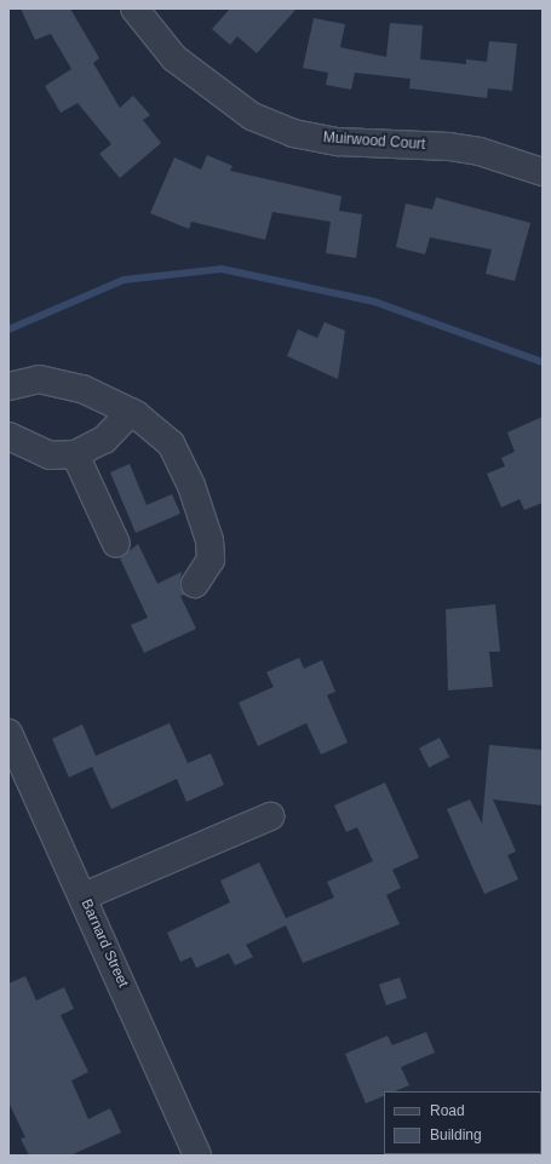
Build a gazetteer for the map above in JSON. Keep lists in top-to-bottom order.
{
  "streets": {
    "street": ["Muirwood Court", "Barnard Street"]
  },
  "legend": ["Road", "Building"]
}
